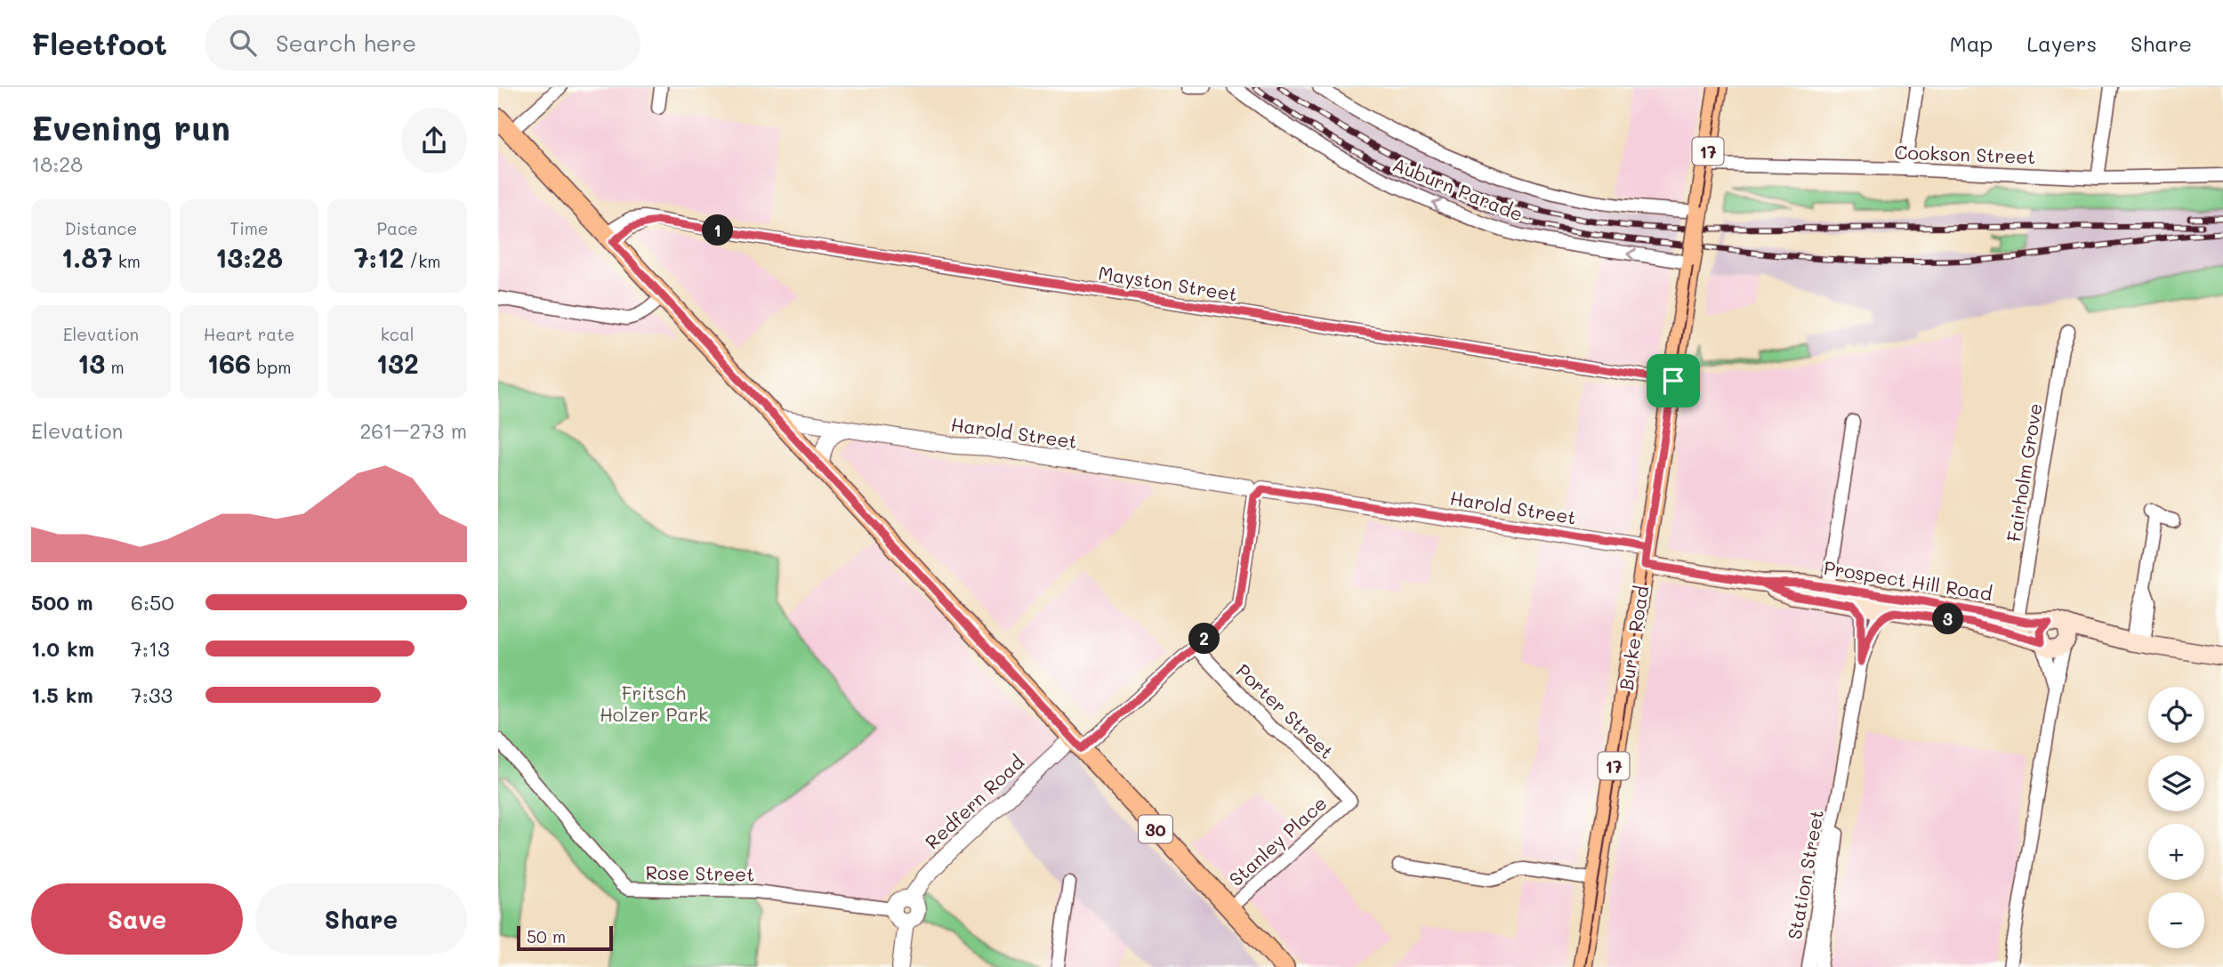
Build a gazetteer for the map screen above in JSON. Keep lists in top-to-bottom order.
{
  "streets": {
    "main road": [
      "17",
      "Prospect Hill Road",
      "Burke Road",
      "30"
    ],
    "street": [
      "Cookson Street",
      "Auburn Parade",
      "Mayston Street",
      "Harold Street",
      "Fairholm Grove",
      "Porter Street",
      "Redfern Road",
      "Stanley Place",
      "Rose Street",
      "Station Street"
    ]
  },
  "crossings": [
    ["Cookson Street", "Burke Road"],
    ["Auburn Parade", "Burke Road"],
    ["Mayston Street", "Burke Road"],
    ["Mayston Street", "30"],
    ["Harold Street", "Prospect Hill Road"],
    ["Harold Street", "Burke Road"],
    ["Harold Street", "30"],
    ["Fairholm Grove", "Prospect Hill Road"],
    ["Prospect Hill Road", "Burke Road"],
    ["Prospect Hill Road", "Station Street"],
    ["Porter Street", "Stanley Place"],
    ["Redfern Road", "30"],
    ["Redfern Road", "Rose Street"],
    ["30", "Stanley Place"]
  ],
  "parks": ["Fritsch Holzer Park"],
  "scale_bar": "50 m",
  "page": {
    "header": "Fleetfoot",
    "search": "Search here",
    "nav": ["Map", "Layers", "Share"],
    "heading": ["Evening run", "18:28"],
    "stats": [
      ["Distance", "1.87 km"],
      ["Time", "13:28"],
      ["Pace", "7:12 /km"],
      ["Elevation", "13 m"],
      ["Heart rate", "166 bpm"],
      ["kcal", "132"]
    ],
    "pins": ["1", "3", "2"],
    "chart": ["Elevation", "261–273 m"],
    "list": [
      {
        "name": "500 m",
        "note": "6:50"
      },
      {
        "name": "1.0 km",
        "note": "7:13"
      },
      {
        "name": "1.5 km",
        "note": "7:33"
      }
    ],
    "map_buttons": ["+", "−"],
    "buttons": ["Save", "Share"],
    "scale": "50 m"
  }
}
